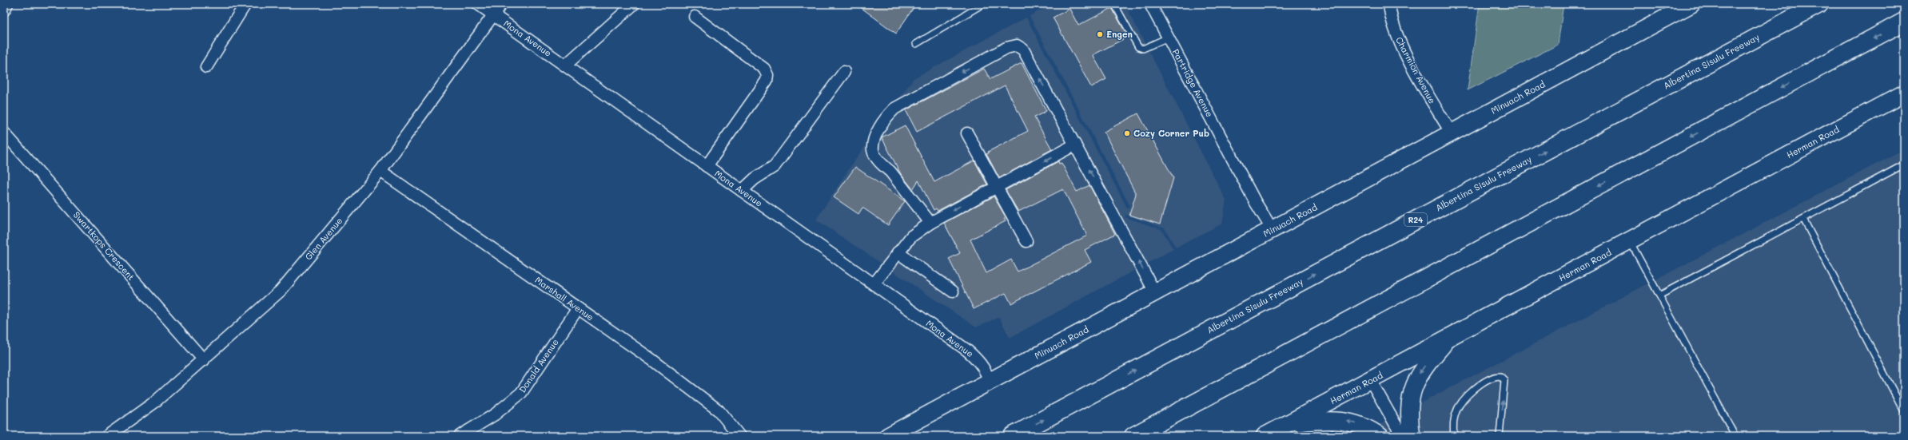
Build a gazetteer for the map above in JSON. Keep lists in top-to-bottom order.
{
  "streets": {
    "highway": ["Albertina Sisulu Freeway", "R24"],
    "main road": ["Minuach Road", "Herman Road"],
    "street": [
      "Mona Avenue",
      "Charmion Avenue",
      "Partridge Avenue",
      "Glen Avenue",
      "Swartkops Crescent",
      "Marshall Avenue",
      "Donald Avenue"
    ]
  },
  "crossings": [
    ["Mona Avenue", "Minuach Road"],
    ["Mona Avenue", "Glen Avenue"],
    ["Charmion Avenue", "Minuach Road"],
    ["Partridge Avenue", "Minuach Road"],
    ["Glen Avenue", "Swartkops Crescent"],
    ["Glen Avenue", "Marshall Avenue"],
    ["Marshall Avenue", "Donald Avenue"]
  ],
  "places": ["Engen", "Cozy Corner Pub"]
}
